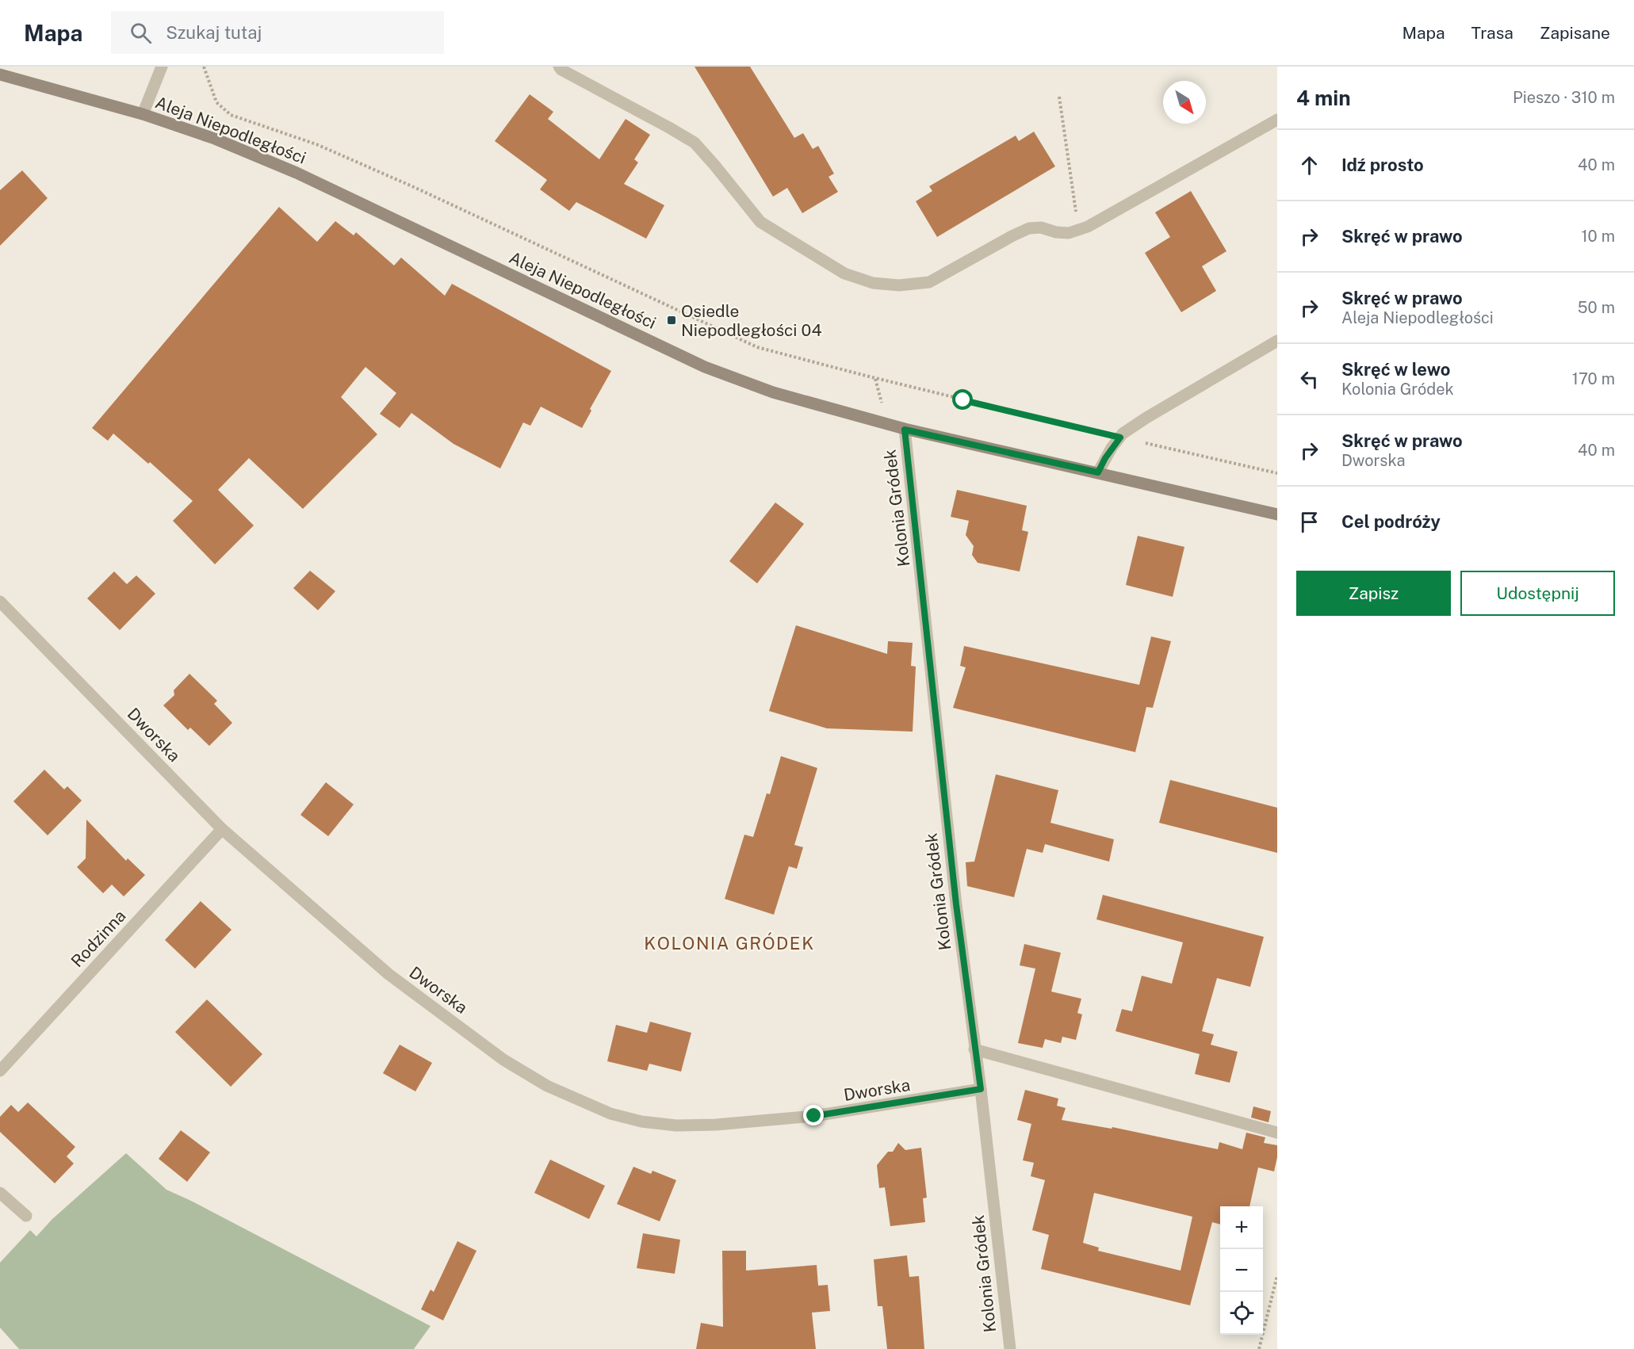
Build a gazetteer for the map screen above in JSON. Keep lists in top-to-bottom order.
{
  "streets": {
    "main road": ["Aleja Niepodległości"],
    "street": ["Kolonia Gródek", "Dworska", "Rodzinna"]
  },
  "crossings": [
    ["Aleja Niepodległości", "Kolonia Gródek"],
    ["Kolonia Gródek", "Dworska"],
    ["Dworska", "Rodzinna"]
  ],
  "districts": ["KOLONIA GRÓDEK"],
  "places": {
    "transit": ["Osiedle Niepodległości 04"]
  },
  "north": "bottom right",
  "page": {
    "header": "Mapa",
    "search": "Szukaj tutaj",
    "nav": ["Mapa", "Trasa", "Zapisane"],
    "heading": ["4 min", "Pieszo · 310 m"],
    "list": [
      ["Idź prosto", "40 m"],
      ["Skręć w prawo", "10 m"],
      ["Skręć w prawo", "Aleja Niepodległości", "50 m"],
      ["Skręć w lewo", "Kolonia Gródek", "170 m"],
      ["Skręć w prawo", "Dworska", "40 m"],
      "Cel podróży"
    ],
    "buttons": ["Zapisz", "Udostępnij"],
    "map_buttons": ["+", "−"]
  }
}
